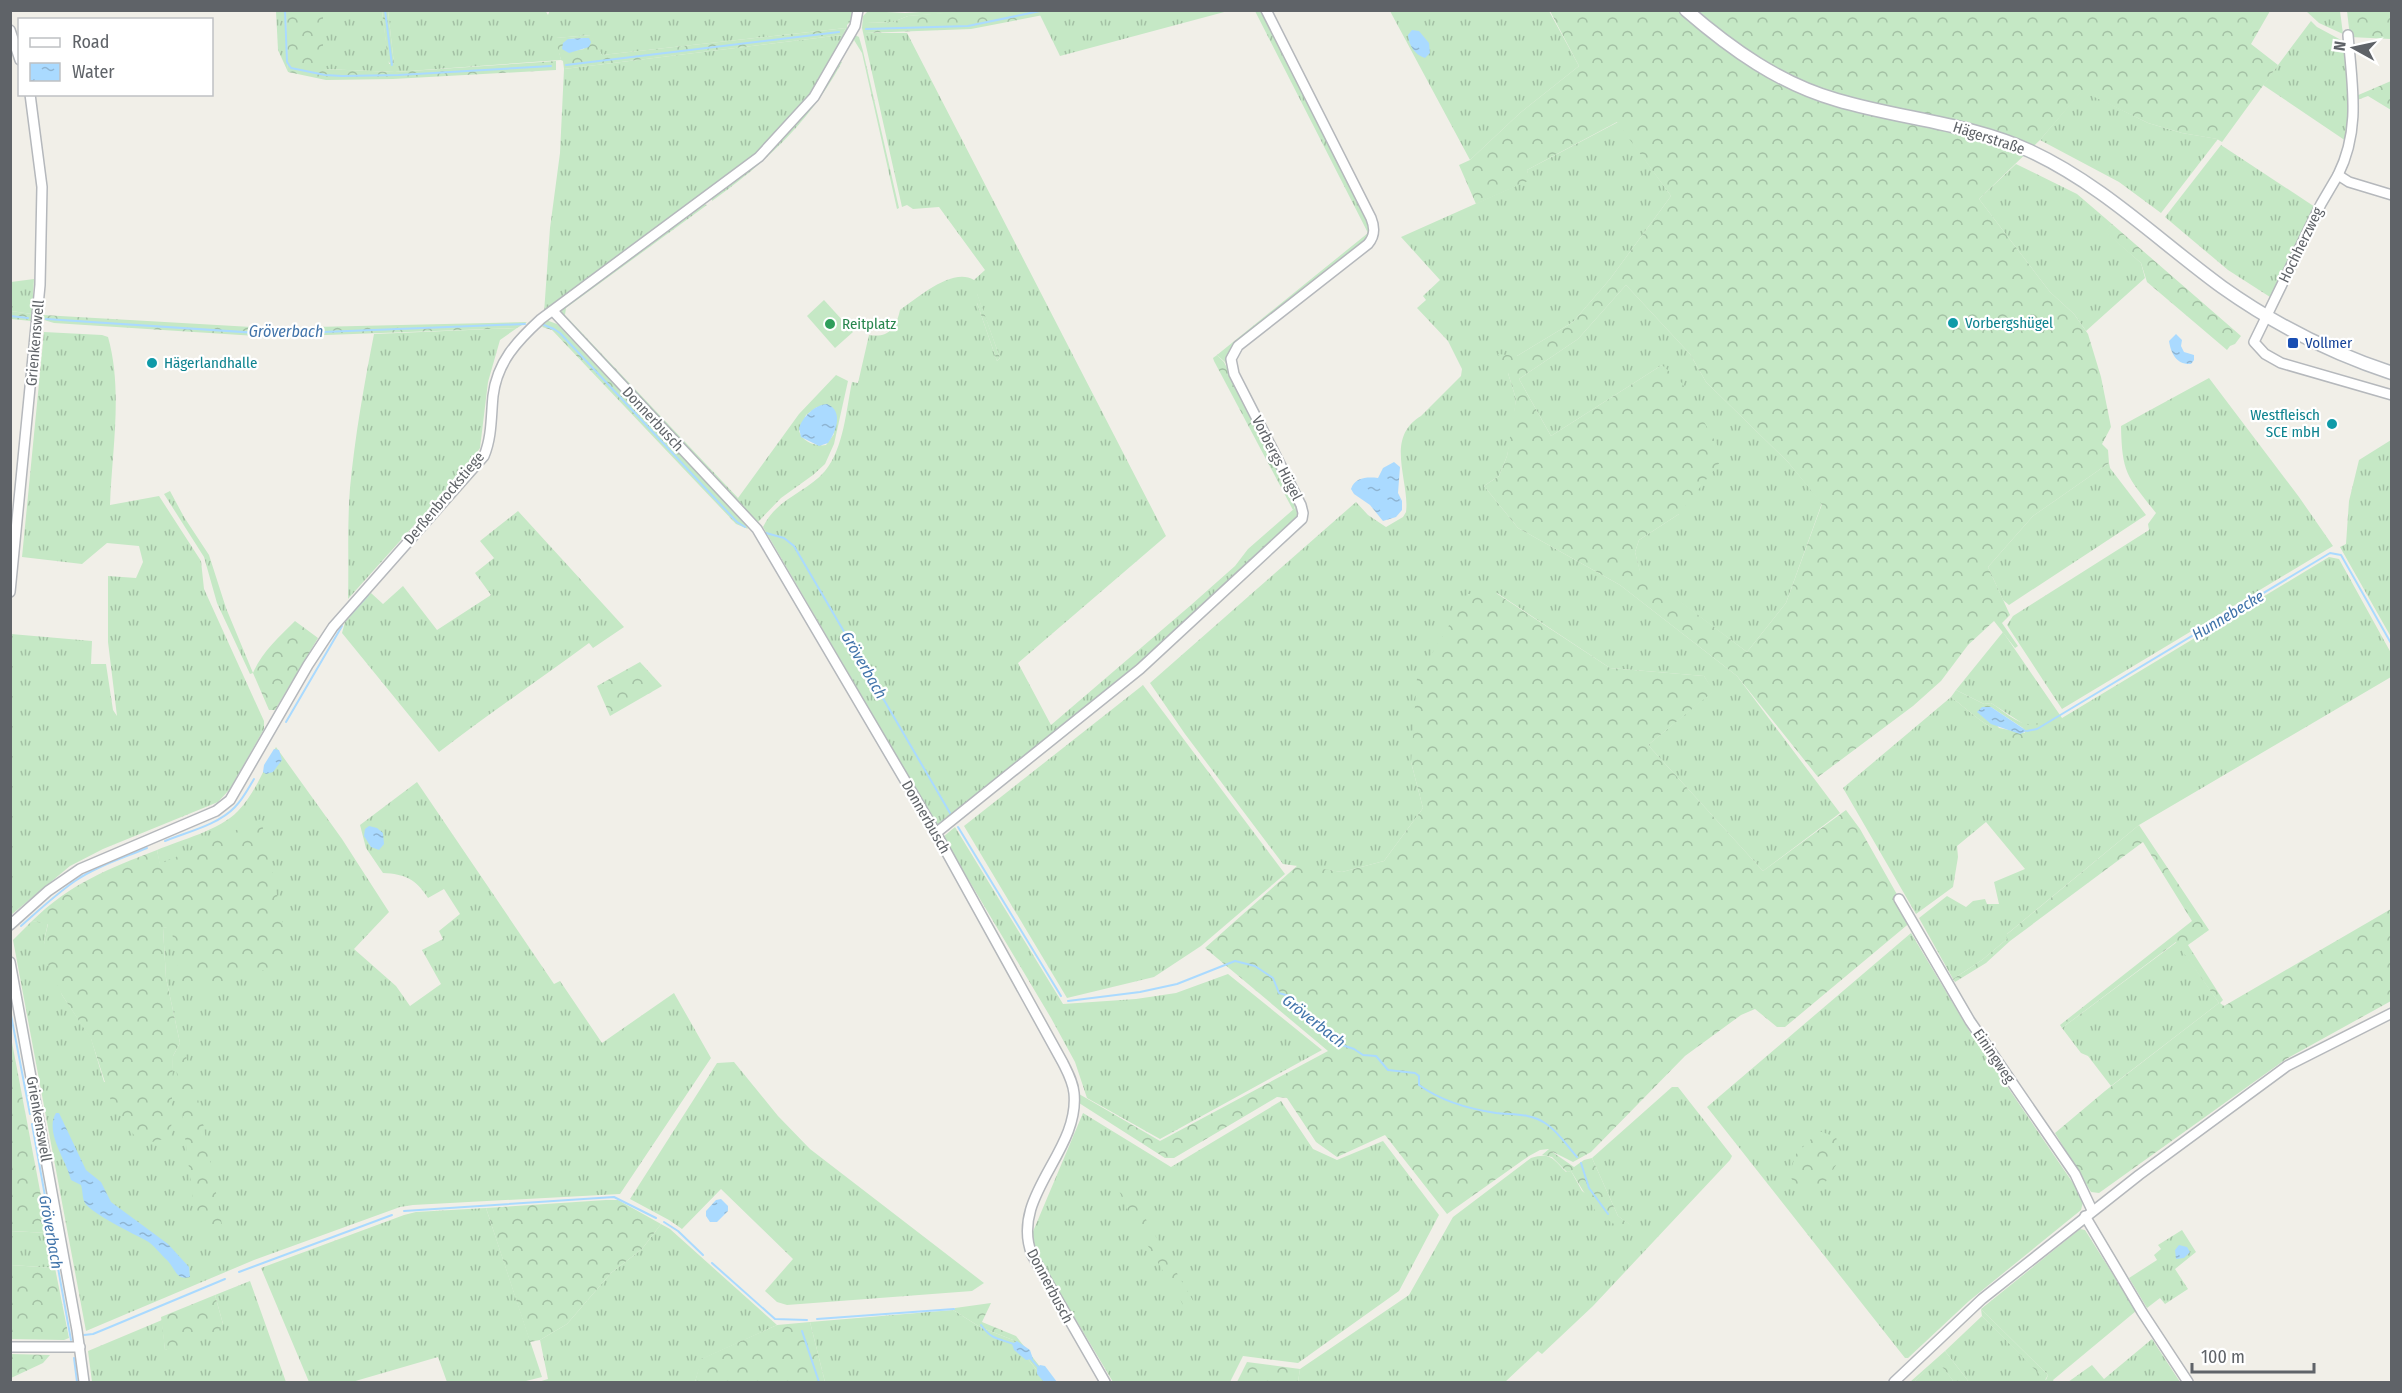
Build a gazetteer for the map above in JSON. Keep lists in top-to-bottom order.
{
  "streets": {
    "main road": ["Hägerstraße"],
    "street": [
      "Hochherzweg",
      "Grienkenswell",
      "Donnerbusch",
      "Vorbergs Hügel",
      "Derßenbrockstiege",
      "Einingweg"
    ]
  },
  "crossings": [
    ["Hägerstraße", "Hochherzweg"],
    ["Donnerbusch", "Vorbergs Hügel"],
    ["Donnerbusch", "Derßenbrockstiege"]
  ],
  "water": ["Gröverbach", "Hunnebecke"],
  "places": {
    "other": [
      "Vorbergshügel",
      "Reitplatz",
      "Hägerlandhalle",
      "Westfleisch SCE mbH"
    ],
    "transit": ["Vollmer"]
  },
  "legend": ["Road", "Water"],
  "scale_bar": "100 m",
  "north": "left"
}
